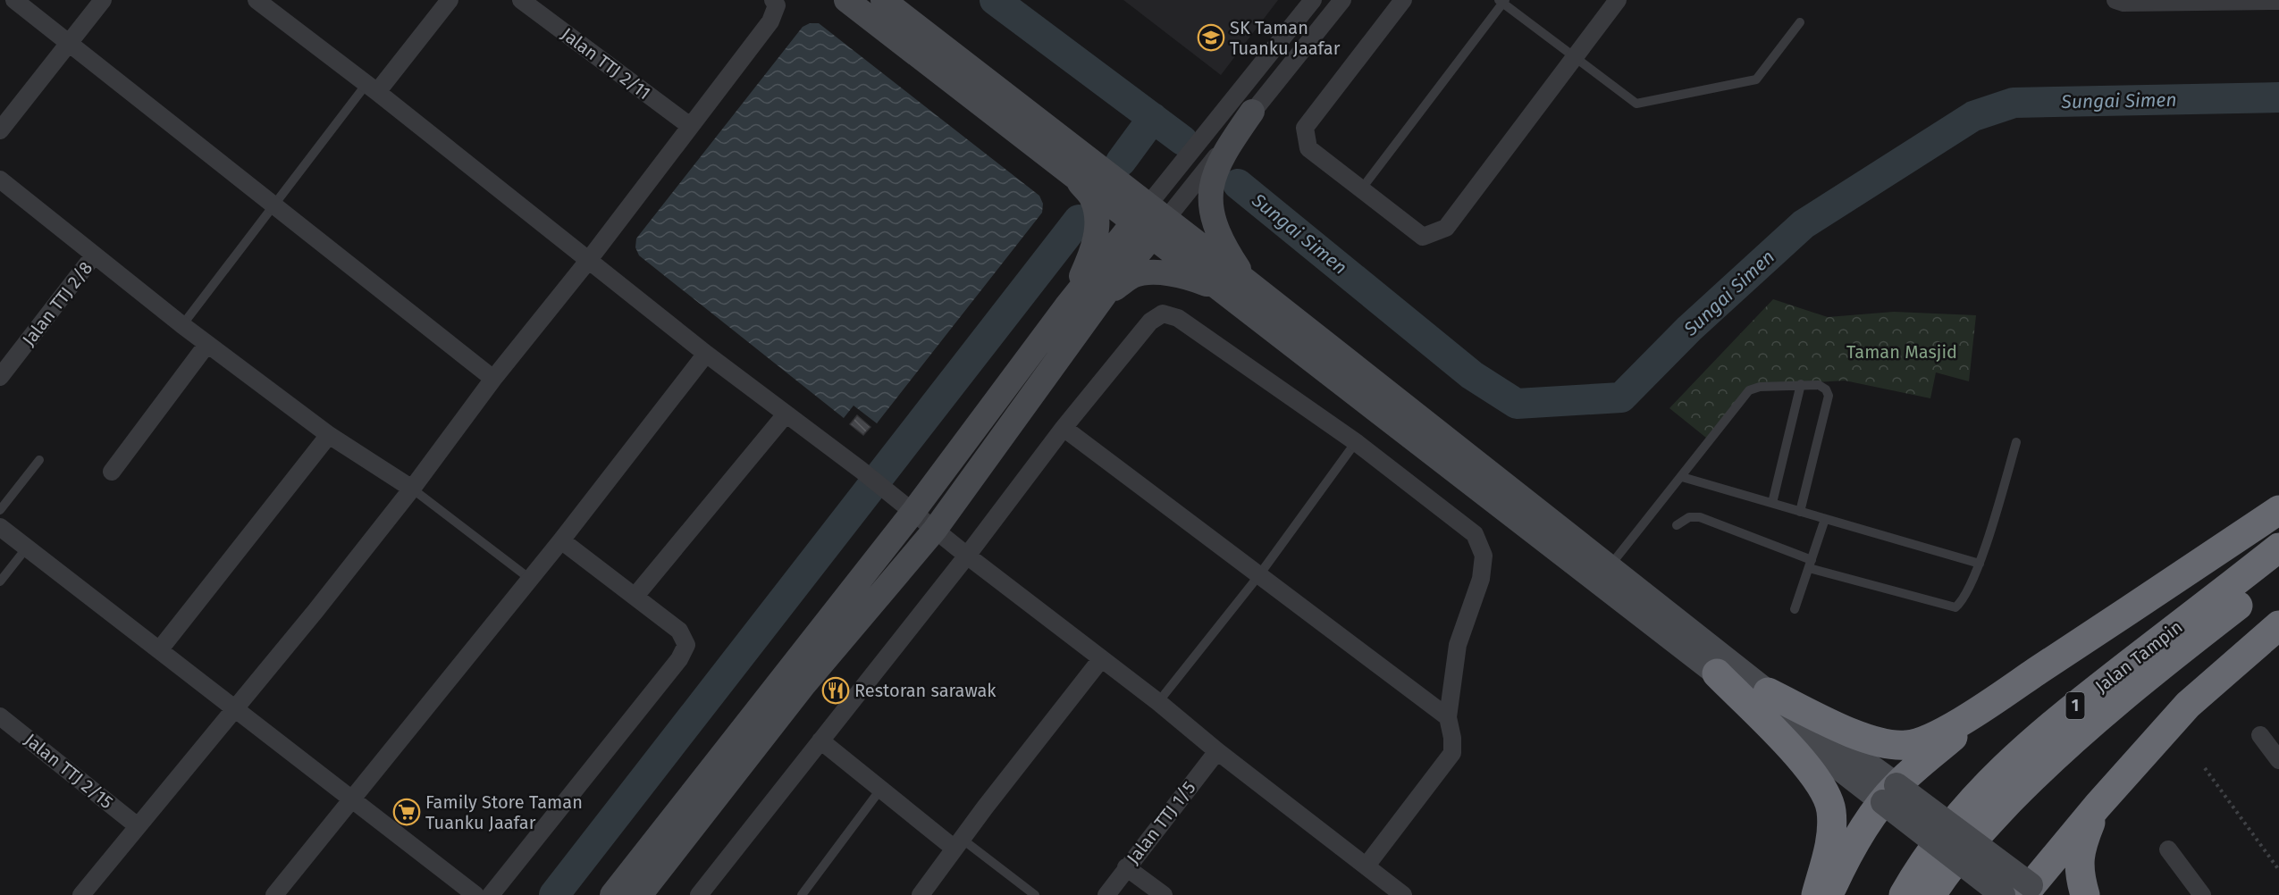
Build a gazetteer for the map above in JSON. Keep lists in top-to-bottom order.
{
  "streets": {
    "highway": ["Jalan Tampin", "1"],
    "street": [
      "Jalan TTJ 2/11",
      "Jalan TTJ 2/8",
      "Jalan TTJ 2/15",
      "Jalan TTJ 1/5"
    ]
  },
  "water": ["Sungai Simen"],
  "parks": ["Taman Masjid"],
  "places": {
    "school or university": ["SK Taman Tuanku Jaafar"],
    "restaurant": ["Restoran sarawak"],
    "supermarket": ["Family Store Taman Tuanku Jaafar"]
  }
}
